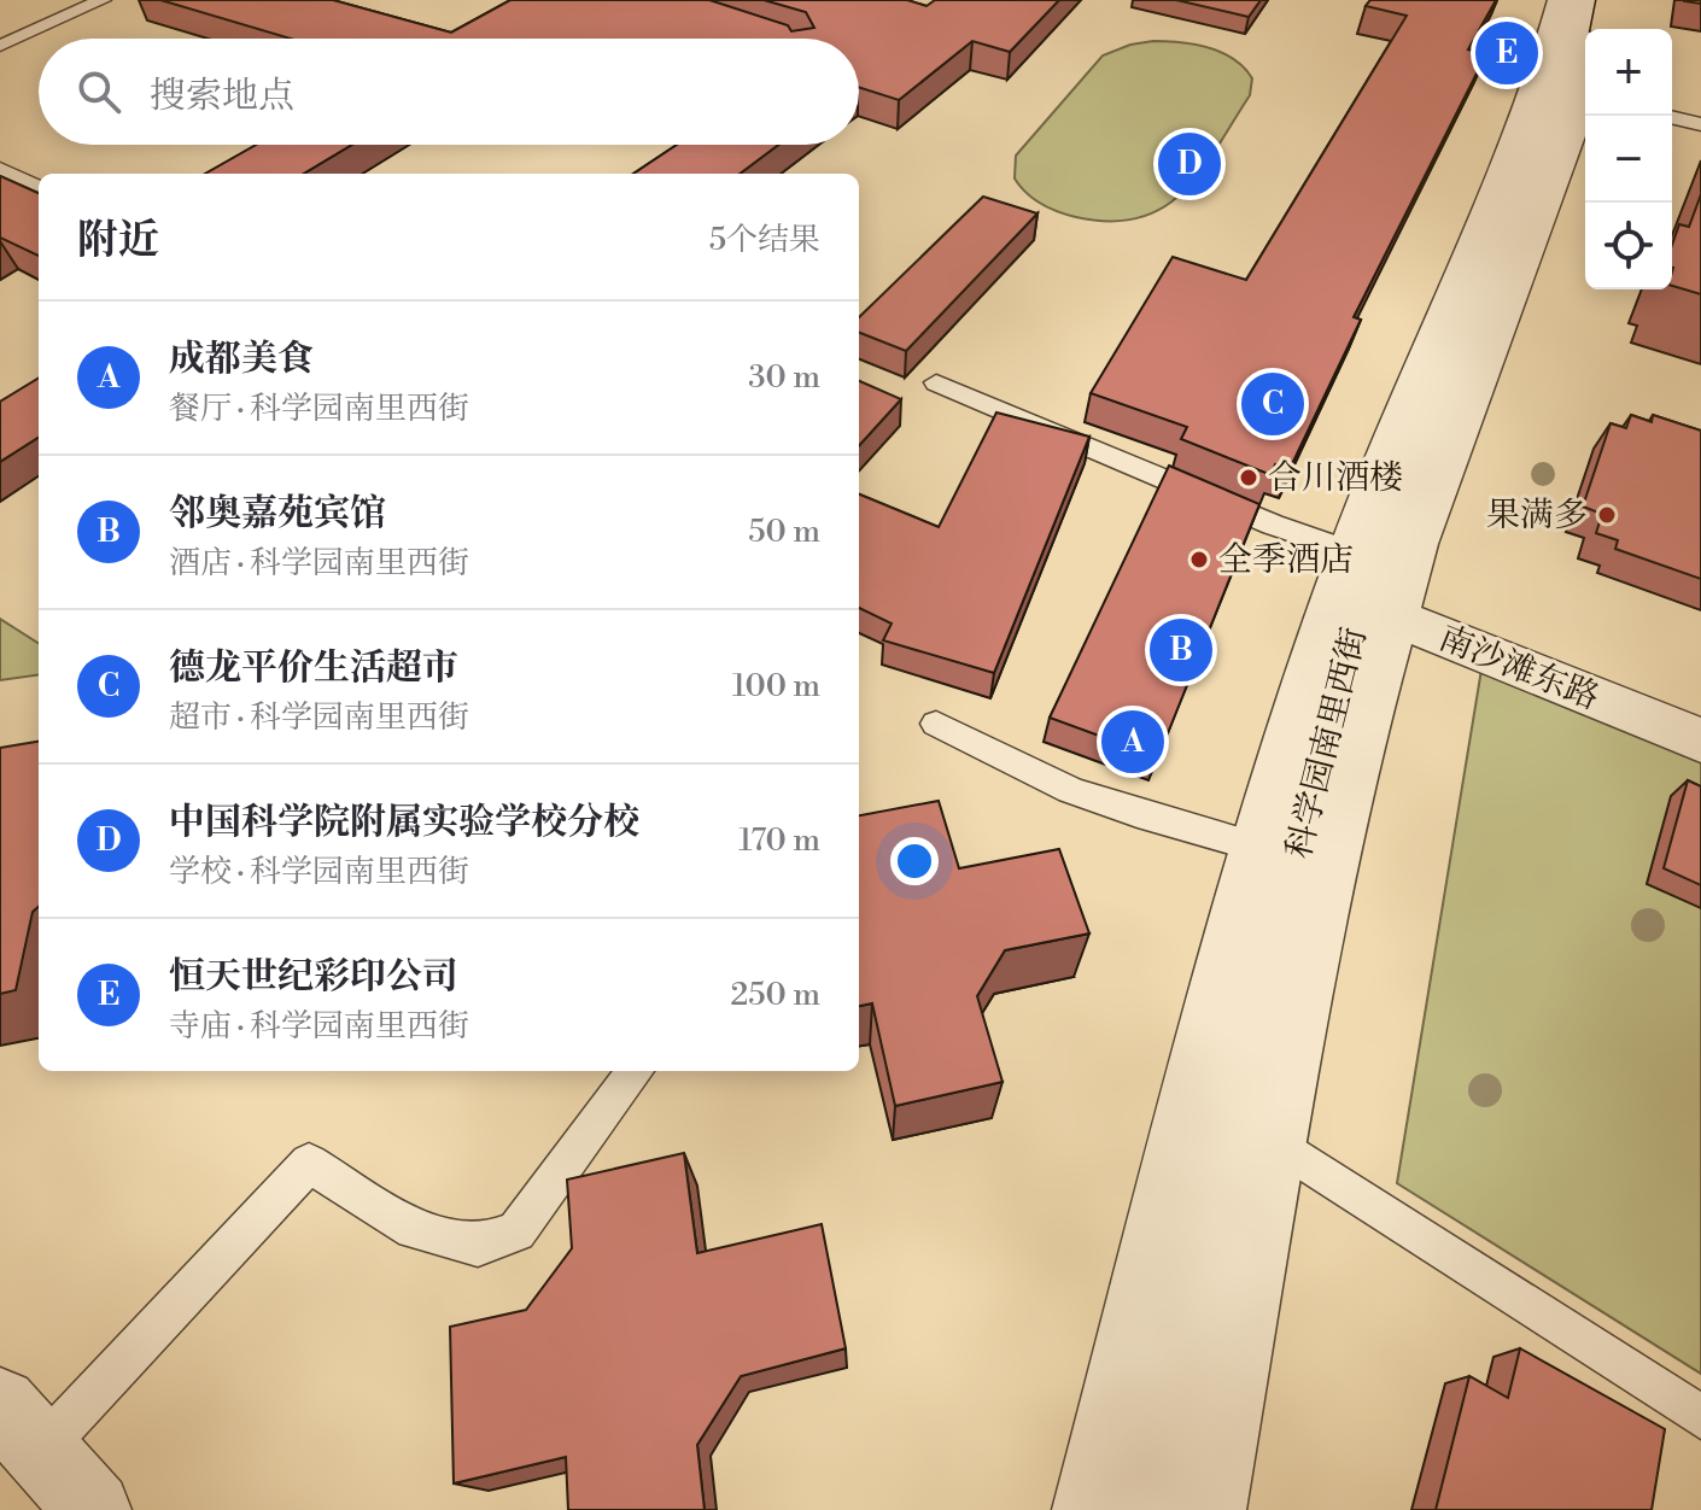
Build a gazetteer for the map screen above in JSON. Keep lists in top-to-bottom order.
{
  "streets": {
    "street": ["南沙滩东路", "科学园南里西街"]
  },
  "places": ["合川酒楼", "果满多", "全季酒店"],
  "page": {
    "pins": [
      "E",
      "D",
      "C",
      "B",
      "A"
    ],
    "map_buttons": ["+", "−"],
    "search": "搜索地点",
    "heading": ["附近", "5个结果"],
    "list": [
      {
        "mark": "A",
        "name": "成都美食",
        "note": "餐厅 · 科学园南里西街",
        "value": "30 m"
      },
      {
        "mark": "B",
        "name": "邻奥嘉苑宾馆",
        "note": "酒店 · 科学园南里西街",
        "value": "50 m"
      },
      {
        "mark": "C",
        "name": "德龙平价生活超市",
        "note": "超市 · 科学园南里西街",
        "value": "100 m"
      },
      {
        "mark": "D",
        "name": "中国科学院附属实验学校分校",
        "note": "学校 · 科学园南里西街",
        "value": "170 m"
      },
      {
        "mark": "E",
        "name": "恒天世纪彩印公司",
        "note": "寺庙 · 科学园南里西街",
        "value": "250 m"
      }
    ]
  }
}
